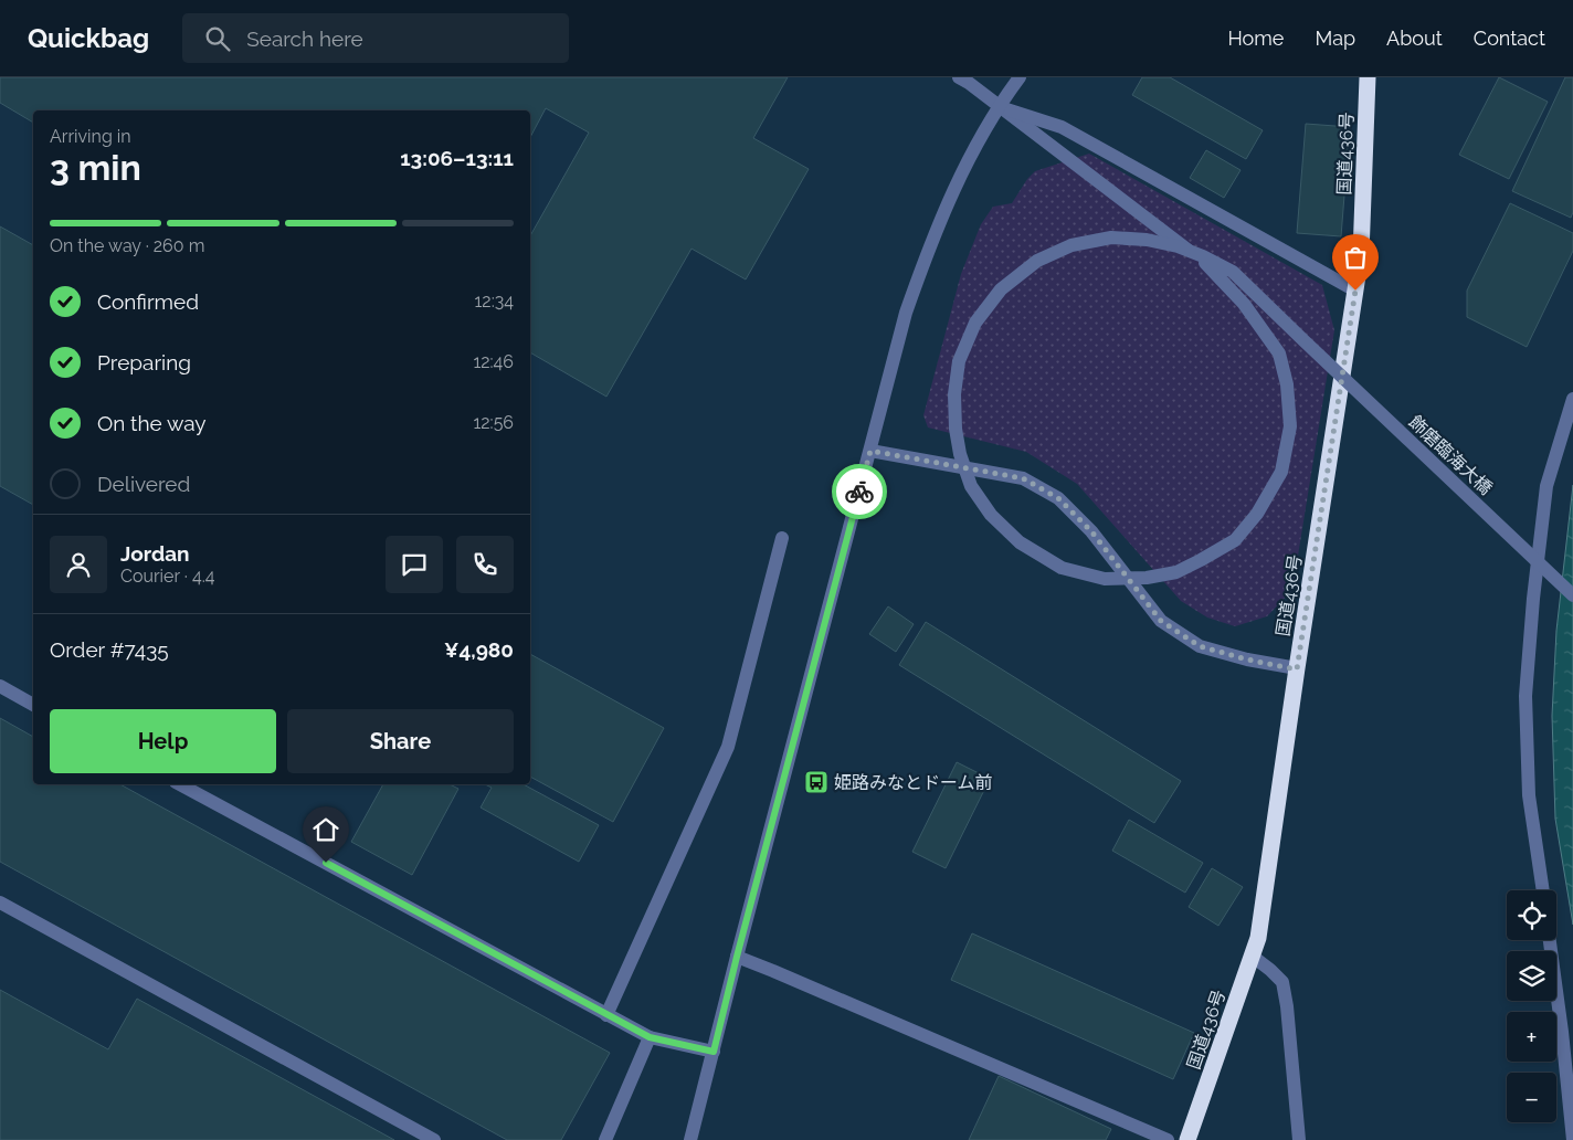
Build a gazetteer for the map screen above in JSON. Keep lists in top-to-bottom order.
{
  "streets": {
    "highway": ["国道436号"],
    "street": ["飾磨臨海大橋"]
  },
  "places": {
    "bus stop": ["姫路みなとドーム前"]
  },
  "page": {
    "header": "Quickbag",
    "search": "Search here",
    "nav": [
      "Home",
      "Map",
      "About",
      "Contact"
    ],
    "heading": ["3 min", "Arriving in", "13:06–13:11"],
    "panel": [
      "Jordan",
      "Courier · 4.4",
      "Order #7435",
      "¥4,980"
    ],
    "bar": "On the way · 260 m",
    "list": [
      ["Confirmed", "12:34"],
      ["Preparing", "12:46"],
      ["On the way", "12:56"],
      "Delivered"
    ],
    "buttons": ["Help", "Share"],
    "map_buttons": ["+", "−"]
  }
}
